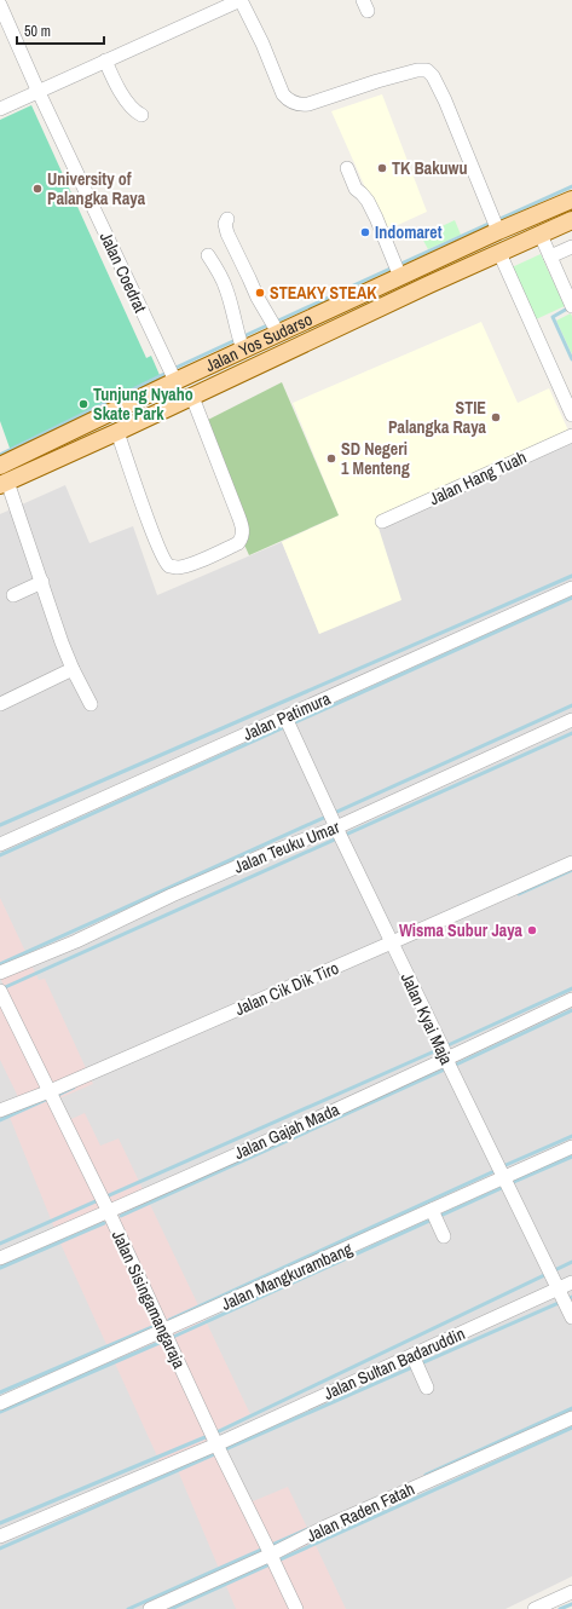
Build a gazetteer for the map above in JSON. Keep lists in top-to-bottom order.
{
  "streets": {
    "main road": ["Jalan Yos Sudarso"],
    "street": [
      "Jalan Coedrat",
      "Jalan Hang Tuah",
      "Jalan Patimura",
      "Jalan Teuku Umar",
      "Jalan Cik Dik Tiro",
      "Jalan Kyai Maja",
      "Jalan Gajah Mada",
      "Jalan Mangkurambang",
      "Jalan Sisingamangaraja",
      "Jalan Sultan Badaruddin",
      "Jalan Raden Fatah"
    ]
  },
  "crossings": [
    ["Jalan Coedrat", "Jalan Yos Sudarso"],
    ["Jalan Patimura", "Jalan Kyai Maja"],
    ["Jalan Teuku Umar", "Jalan Kyai Maja"],
    ["Jalan Cik Dik Tiro", "Jalan Kyai Maja"],
    ["Jalan Cik Dik Tiro", "Jalan Sisingamangaraja"],
    ["Jalan Kyai Maja", "Jalan Gajah Mada"],
    ["Jalan Kyai Maja", "Jalan Mangkurambang"],
    ["Jalan Kyai Maja", "Jalan Sultan Badaruddin"],
    ["Jalan Gajah Mada", "Jalan Sisingamangaraja"],
    ["Jalan Mangkurambang", "Jalan Sisingamangaraja"],
    ["Jalan Sisingamangaraja", "Jalan Sultan Badaruddin"],
    ["Jalan Sisingamangaraja", "Jalan Raden Fatah"]
  ],
  "places": [
    "TK Bakuwu",
    "University of Palangka Raya",
    "Indomaret",
    "STEAKY STEAK",
    "Tunjung Nyaho Skate Park",
    "STIE Palangka Raya",
    "SD Negeri 1 Menteng",
    "Wisma Subur Jaya"
  ],
  "scale_bar": "50 m"
}
